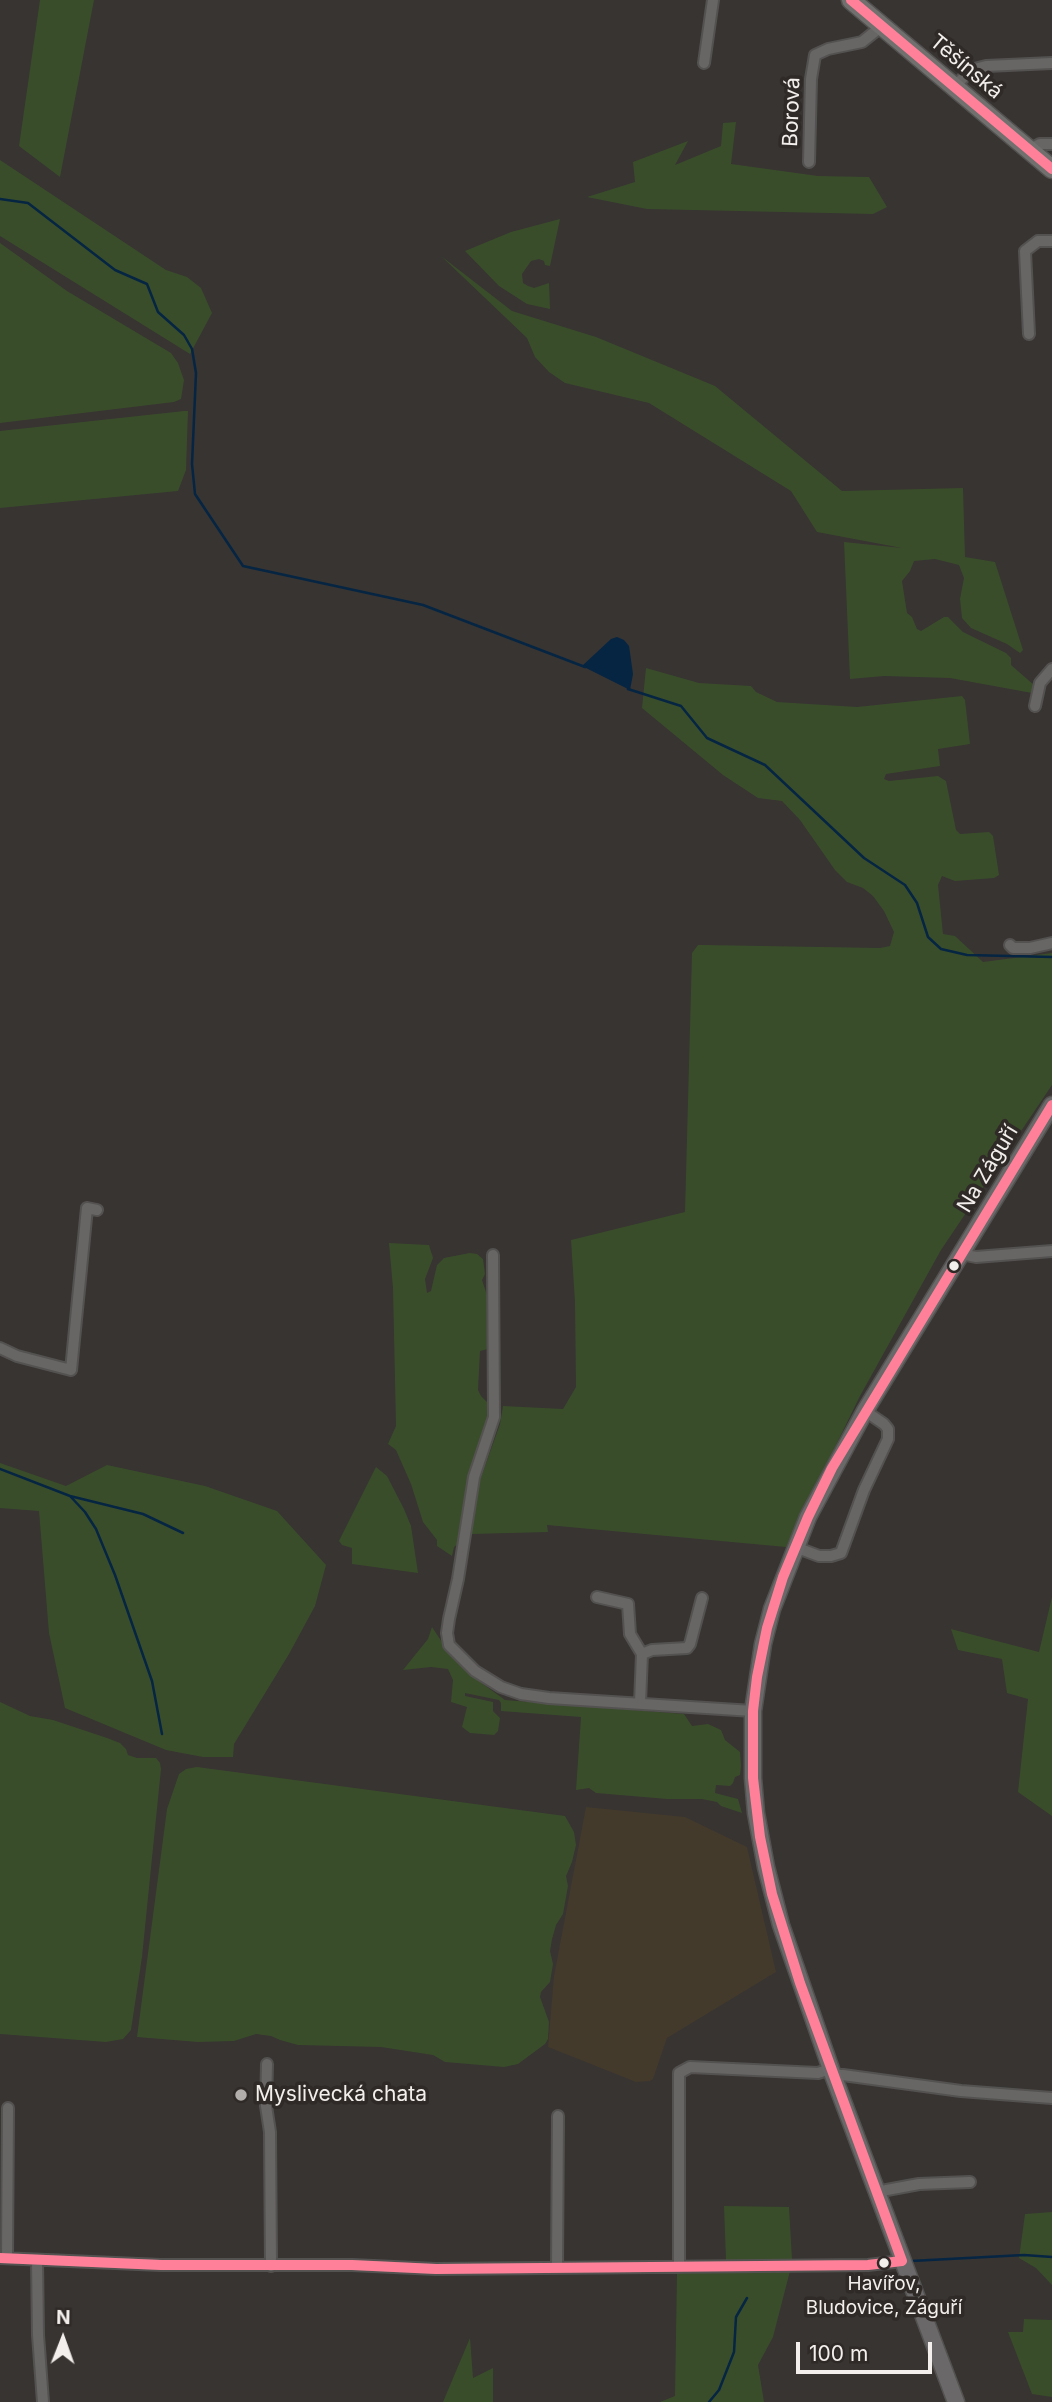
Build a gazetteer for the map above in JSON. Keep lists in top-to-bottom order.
{
  "streets": {
    "main road": ["Těšínská"],
    "street": ["Borová", "Na Záguří"]
  },
  "crossings": [
    ["Těšínská", "Borová"]
  ],
  "places": ["Myslivecká chata", "Havířov, Bludovice, Záguří"],
  "scale_bar": "100 m",
  "north": "top"
}
